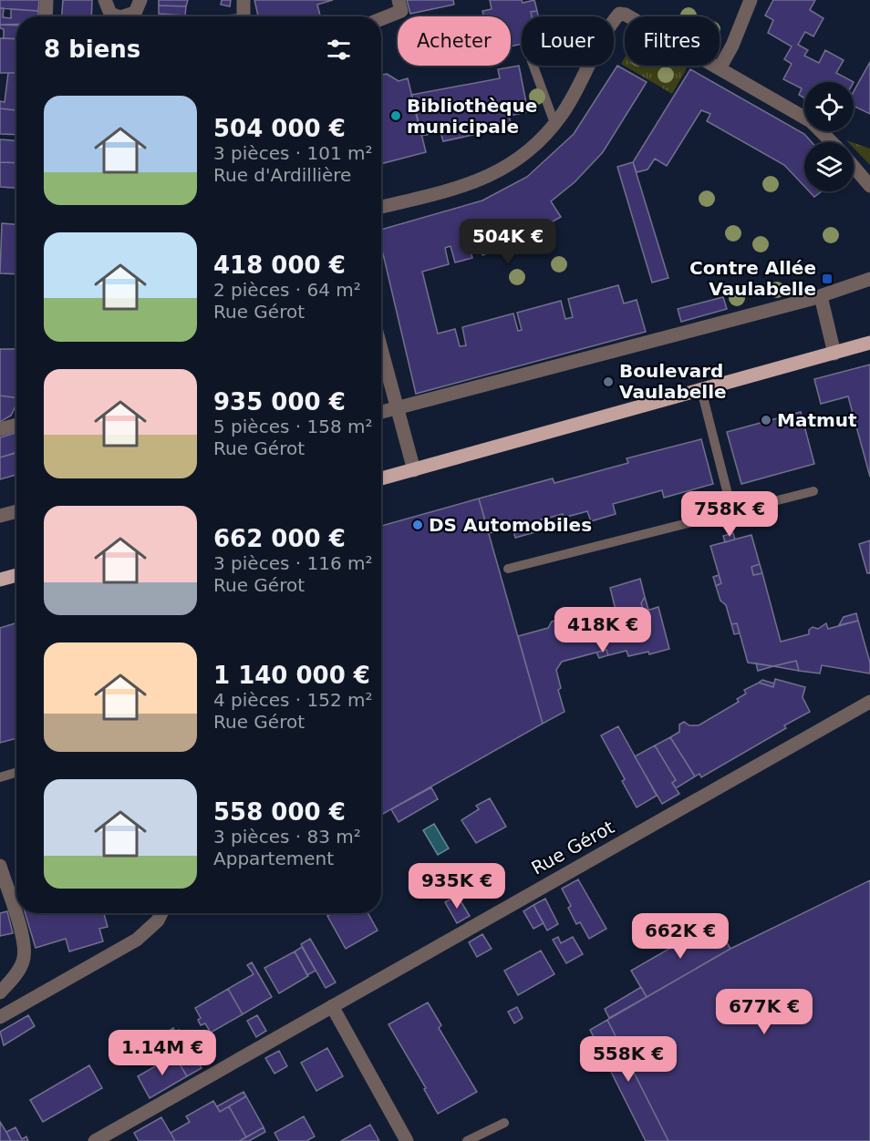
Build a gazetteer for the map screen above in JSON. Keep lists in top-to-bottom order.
{
  "streets": {
    "street": ["Rue Gérot"]
  },
  "places": {
    "other": [
      "Bibliothèque municipale",
      "Boulevard Vaulabelle",
      "Matmut",
      "DS Automobiles"
    ],
    "transit": ["Contre Allée Vaulabelle"]
  },
  "page": {
    "chip": ["Acheter", "Louer", "Filtres"],
    "heading": "8 biens",
    "list": [
      {
        "name": "504 000 €",
        "note": "3 pièces · 101 m² · Rue d'Ardillière"
      },
      {
        "name": "418 000 €",
        "note": "2 pièces · 64 m² · Rue Gérot"
      },
      {
        "name": "935 000 €",
        "note": "5 pièces · 158 m² · Rue Gérot"
      },
      {
        "name": "662 000 €",
        "note": "3 pièces · 116 m² · Rue Gérot"
      },
      {
        "name": "1 140 000 €",
        "note": "4 pièces · 152 m² · Rue Gérot"
      },
      {
        "name": "558 000 €",
        "note": "3 pièces · 83 m² · Appartement"
      }
    ],
    "price": [
      "504K €",
      "758K €",
      "418K €",
      "935K €",
      "662K €",
      "677K €",
      "1.14M €",
      "558K €"
    ]
  }
}
